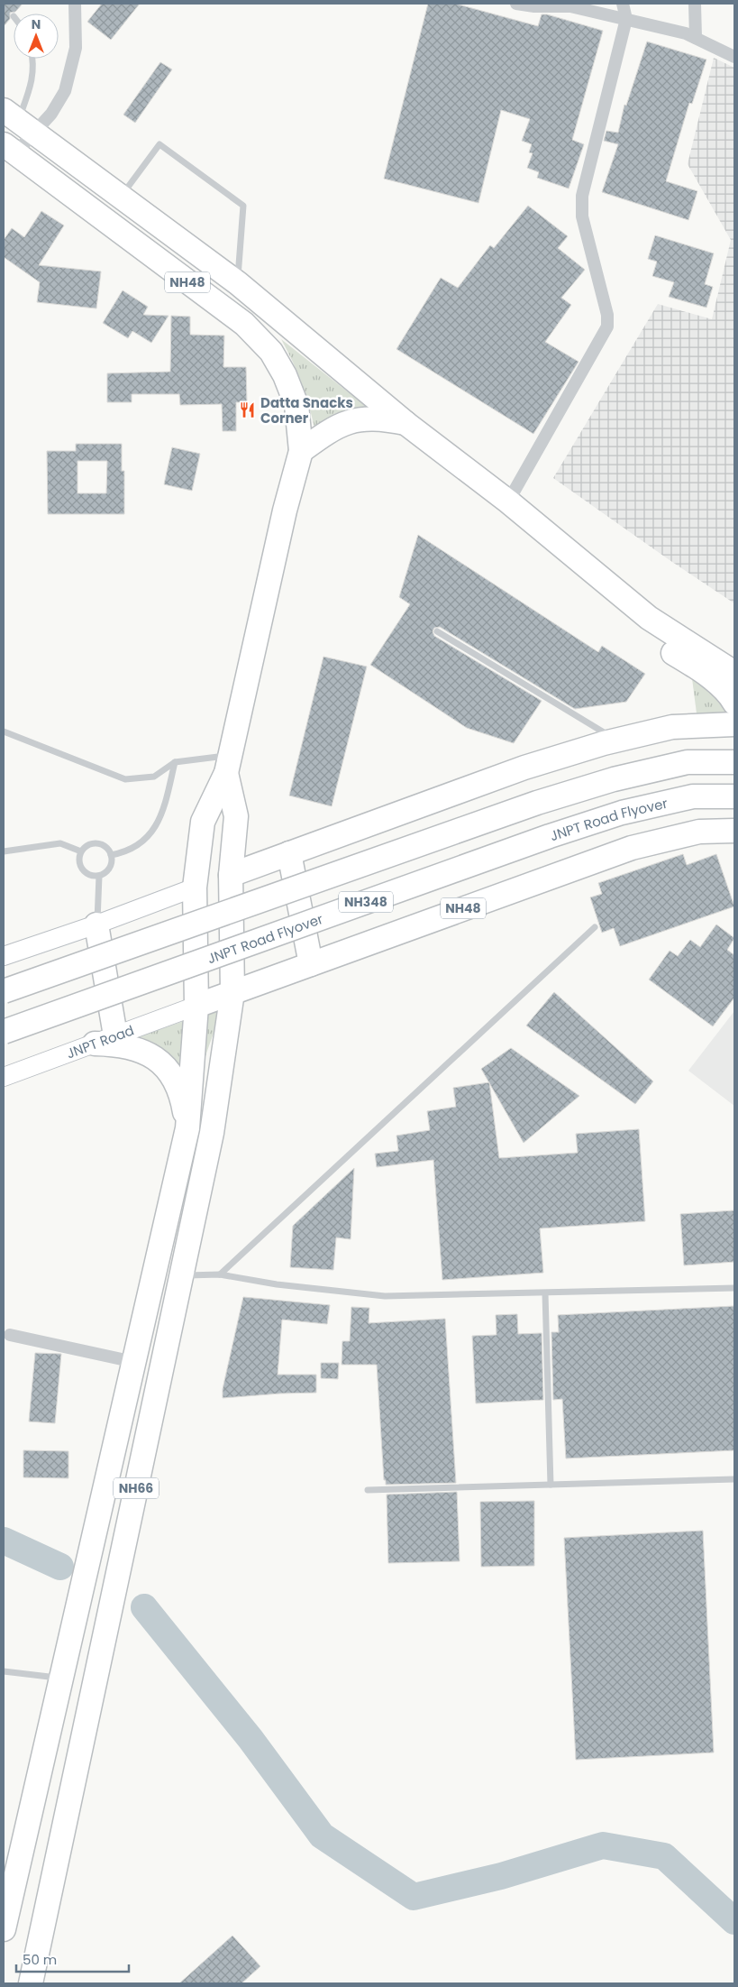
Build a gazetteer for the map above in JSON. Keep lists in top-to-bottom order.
{
  "streets": {
    "highway": [
      "NH48",
      "JNPT Road Flyover",
      "NH348",
      "NH66"
    ],
    "street": ["JNPT Road"]
  },
  "crossings": [
    ["NH48", "JNPT Road"],
    ["NH48", "NH66"],
    ["JNPT Road", "NH66"]
  ],
  "places": {
    "restaurant": ["Datta Snacks Corner"]
  },
  "scale_bar": "50 m",
  "north": "top"
}
